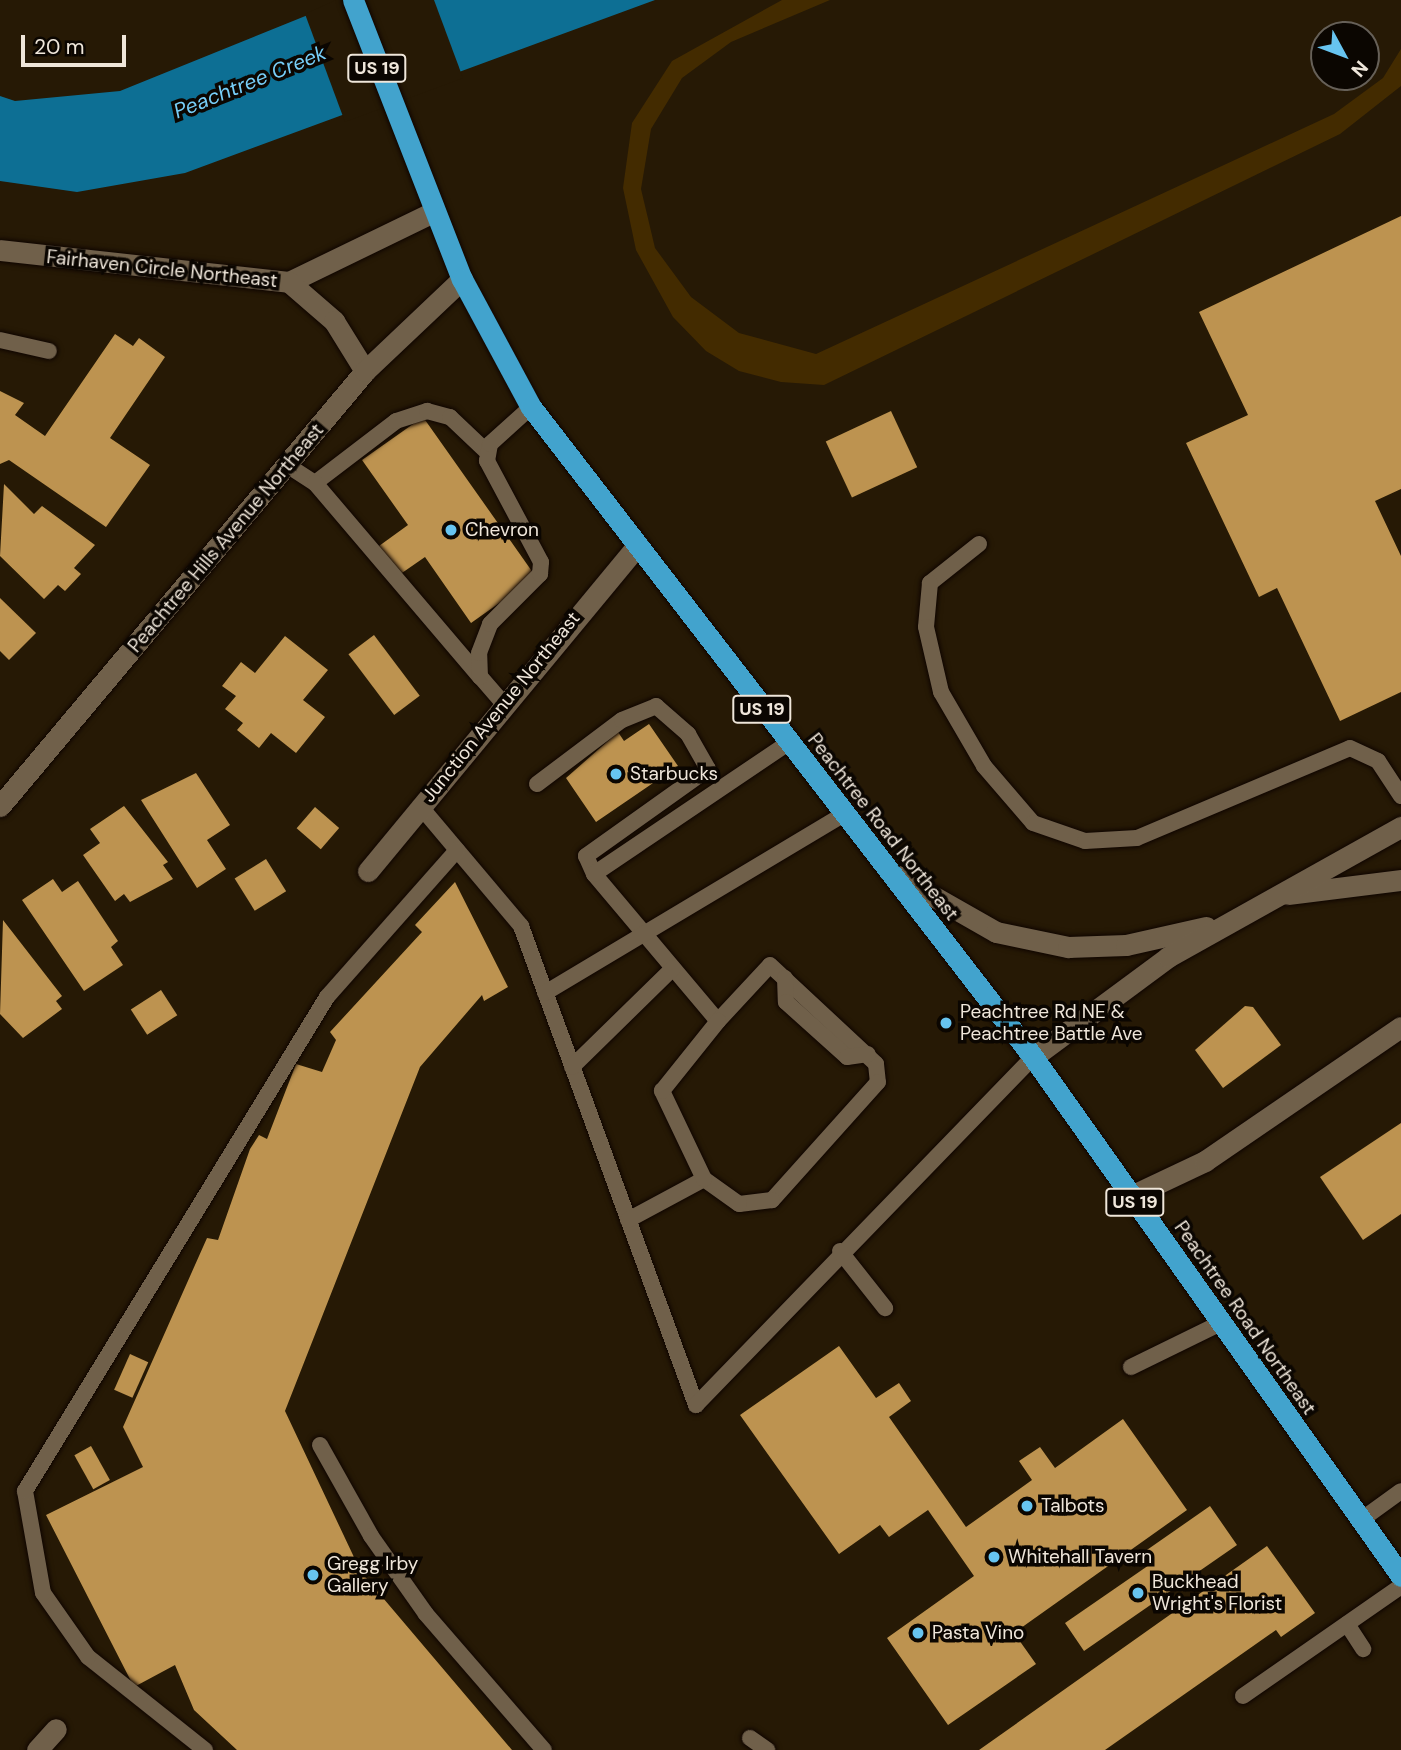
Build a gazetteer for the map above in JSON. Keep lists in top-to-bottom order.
{
  "streets": {
    "highway": ["US 19", "Peachtree Road Northeast"],
    "street": ["Fairhaven Circle Northeast", "Peachtree Hills Avenue Northeast", "Junction Avenue Northeast"]
  },
  "crossings": [
    ["Fairhaven Circle Northeast", "Peachtree Road Northeast"],
    ["Peachtree Hills Avenue Northeast", "Peachtree Road Northeast"],
    ["Junction Avenue Northeast", "Peachtree Road Northeast"]
  ],
  "water": ["Peachtree Creek"],
  "places": [
    "Chevron",
    "Starbucks",
    "Peachtree Rd NE & Peachtree Battle Ave",
    "Talbots",
    "Whitehall Tavern",
    "Gregg Irby Gallery",
    "Buckhead Wright's Florist",
    "Pasta Vino"
  ],
  "scale_bar": "20 m",
  "north": "bottom right"
}
